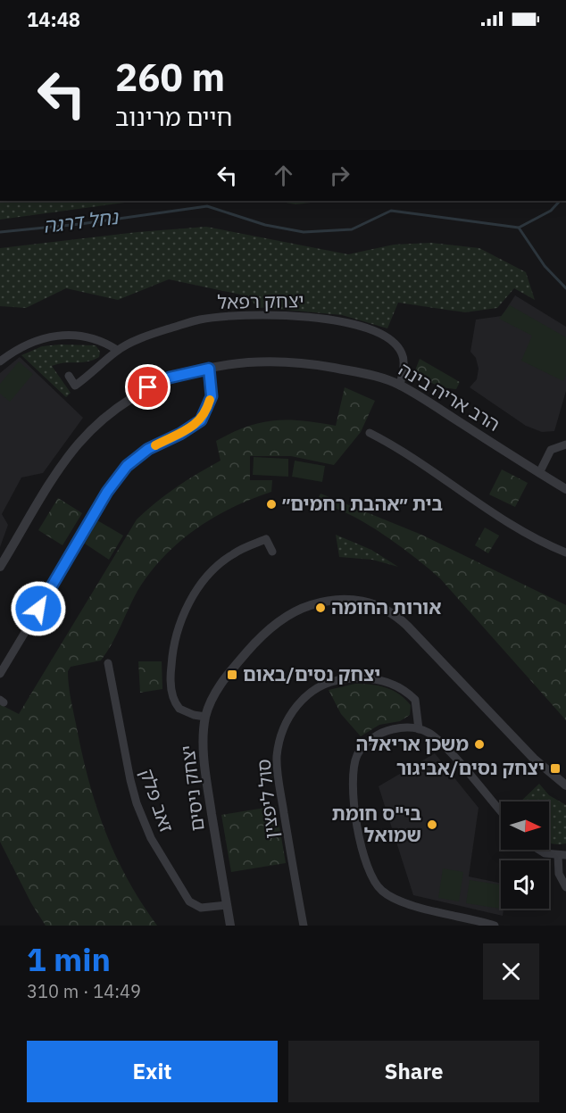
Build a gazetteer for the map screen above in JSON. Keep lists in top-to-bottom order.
{
  "streets": {
    "street": [
      "יצחק רפאל",
      "הרב אריה בינה",
      "יצחק ניסים",
      "סול ליפצין",
      "זאב פלק"
    ]
  },
  "crossings": [
    ["יצחק רפאל", "הרב אריה בינה"],
    ["יצחק ניסים", "זאב פלק"]
  ],
  "water": ["נחל דרגה"],
  "places": {
    "other": [
      "בית ״אהבת רחמים״",
      "אורות החומה",
      "משכן אריאלה",
      "בי\"ס חומת שמואל"
    ],
    "transit": ["יצחק נסים/באום", "יצחק נסים/אביגור"]
  },
  "north": "right",
  "page": {
    "status": "14:48",
    "turn": ["260 m", "חיים מרינוב"],
    "heading": ["1 min", "310 m · 14:49"],
    "buttons": ["Exit", "Share"]
  }
}
